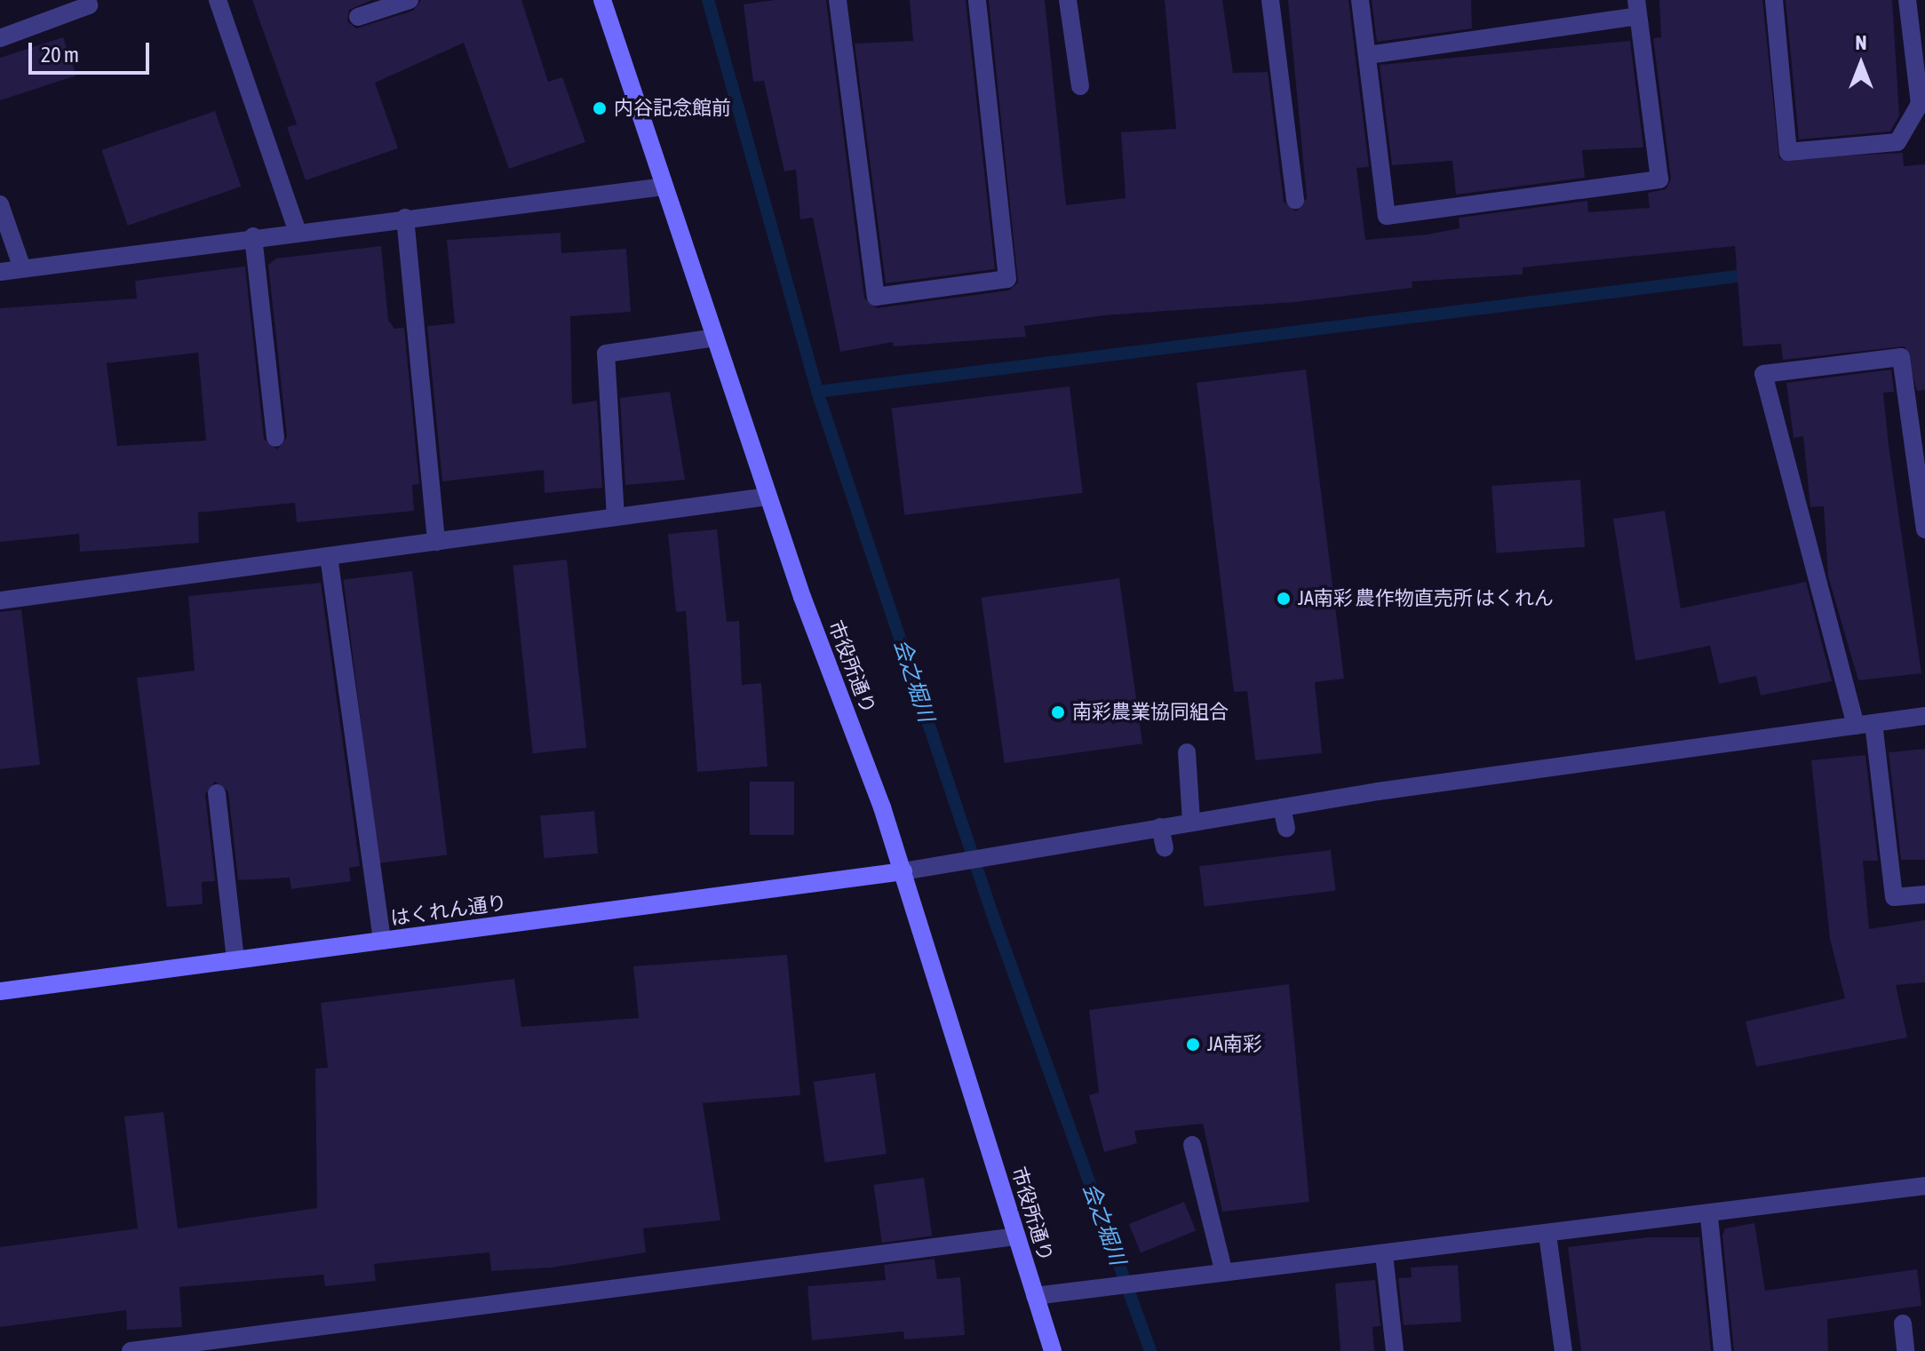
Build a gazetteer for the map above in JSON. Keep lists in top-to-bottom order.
{
  "streets": {
    "street": ["市役所通り", "はくれん通り"]
  },
  "crossings": [
    ["市役所通り", "はくれん通り"]
  ],
  "water": ["会之堀川"],
  "places": [
    "内谷記念館前",
    "JA南彩 農作物直売所 はくれん",
    "南彩農業協同組合",
    "JA南彩"
  ],
  "scale_bar": "20 m",
  "north": "top"
}
